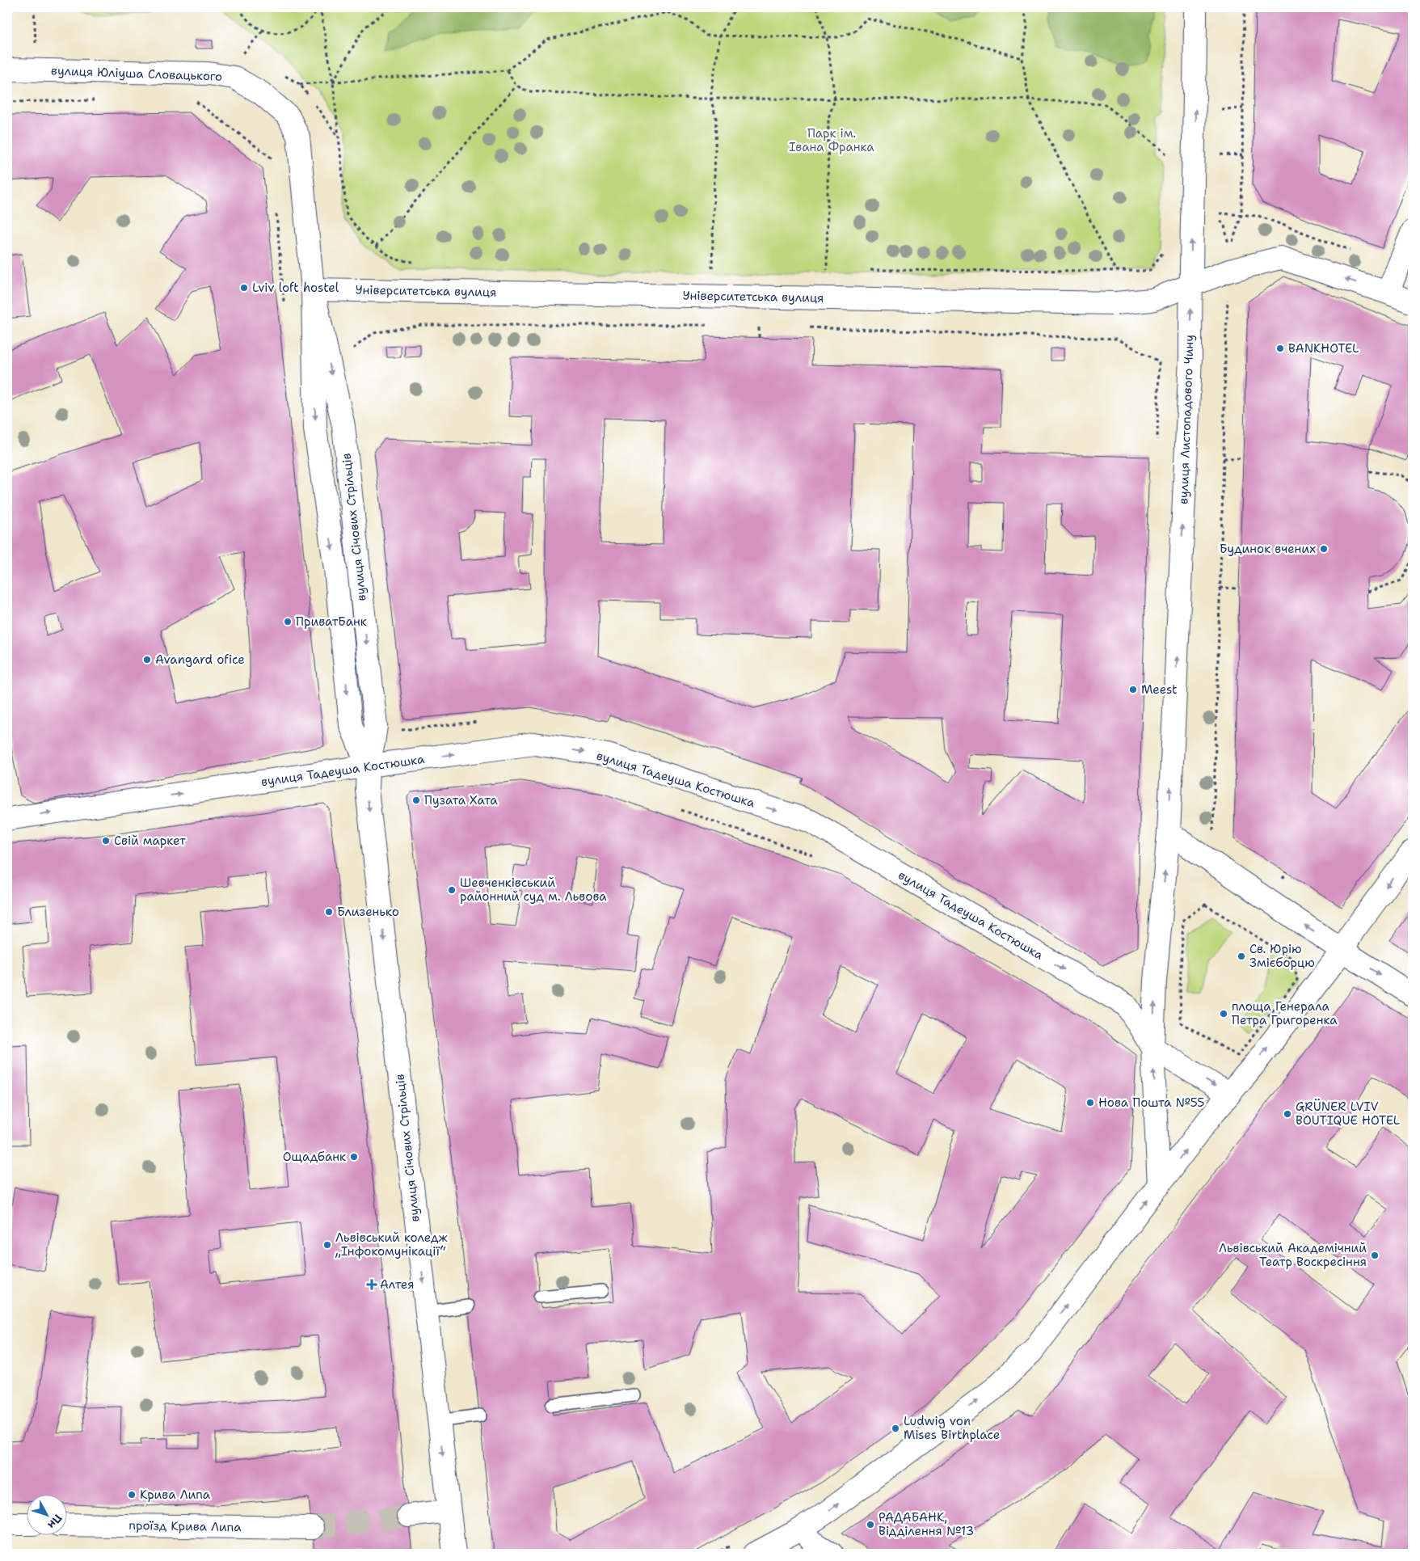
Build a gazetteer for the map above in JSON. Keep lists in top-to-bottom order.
{
  "streets": {
    "street": [
      "вулиця Юліуша Словацького",
      "Університетська вулиця",
      "вулиця Листопадового Чину",
      "вулиця Січових Стрільців",
      "вулиця Тадеуша Костюшка",
      "проїзд Крива Липа"
    ]
  },
  "crossings": [
    ["вулиця Юліуша Словацького", "вулиця Січових Стрільців"],
    ["Університетська вулиця", "вулиця Листопадового Чину"],
    ["Університетська вулиця", "вулиця Січових Стрільців"],
    ["вулиця Січових Стрільців", "вулиця Тадеуша Костюшка"]
  ],
  "one_way": ["вулиця Листопадового Чину", "вулиця Січових Стрільців", "вулиця Тадеуша Костюшка"],
  "parks": ["Парк ім. Івана Франка"],
  "places": {
    "other": [
      "Lviv loft hostel",
      "BANKHOTEL",
      "Будинок вчених",
      "ПриватБанк",
      "Avangard ofice",
      "Meest",
      "Пузата Хата",
      "Свій маркет",
      "Шевченківський районний суд м. Львова",
      "Близенько",
      "Св. Юрію Змієборцю",
      "площа Генерала Петра Григоренка",
      "Нова Пошта №55",
      "GRÜNER LVIV BOUTIQUE HOTEL",
      "Ощадбанк",
      "Львівський коледж „Інфокомунікації“",
      "Львівський Академічний Театр Воскресіння",
      "Ludwig von Mises Birthplace",
      "Крива Липа",
      "РАДАБАНК, Відділення №13"
    ],
    "health": ["Алтея"]
  },
  "north": "bottom right"
}
